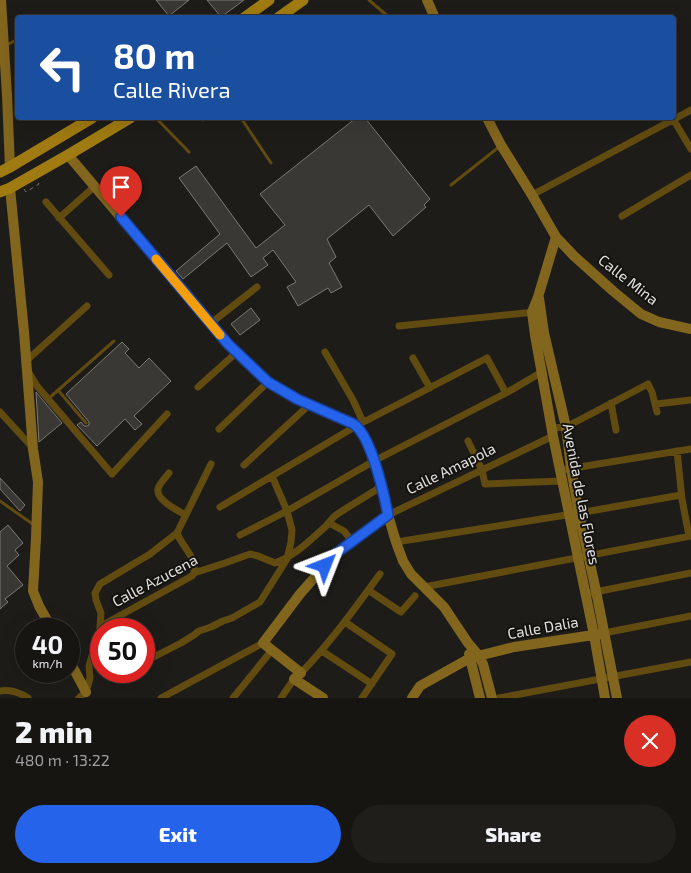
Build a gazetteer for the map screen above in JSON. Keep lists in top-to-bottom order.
{
  "streets": {
    "main road": [
      "Calle Mina",
      "Calle Amapola",
      "Avenida de las Flores",
      "Calle Dalia"
    ],
    "street": ["Calle Azucena"]
  },
  "crossings": [
    ["Calle Mina", "Avenida de las Flores"],
    ["Calle Amapola", "Avenida de las Flores"],
    ["Avenida de las Flores", "Calle Dalia"]
  ],
  "page": {
    "turn": ["80 m", "Calle Rivera"],
    "speed": "40 km/h",
    "limit": "50",
    "heading": ["2 min", "480 m · 13:22"],
    "buttons": ["Exit", "Share"]
  }
}
